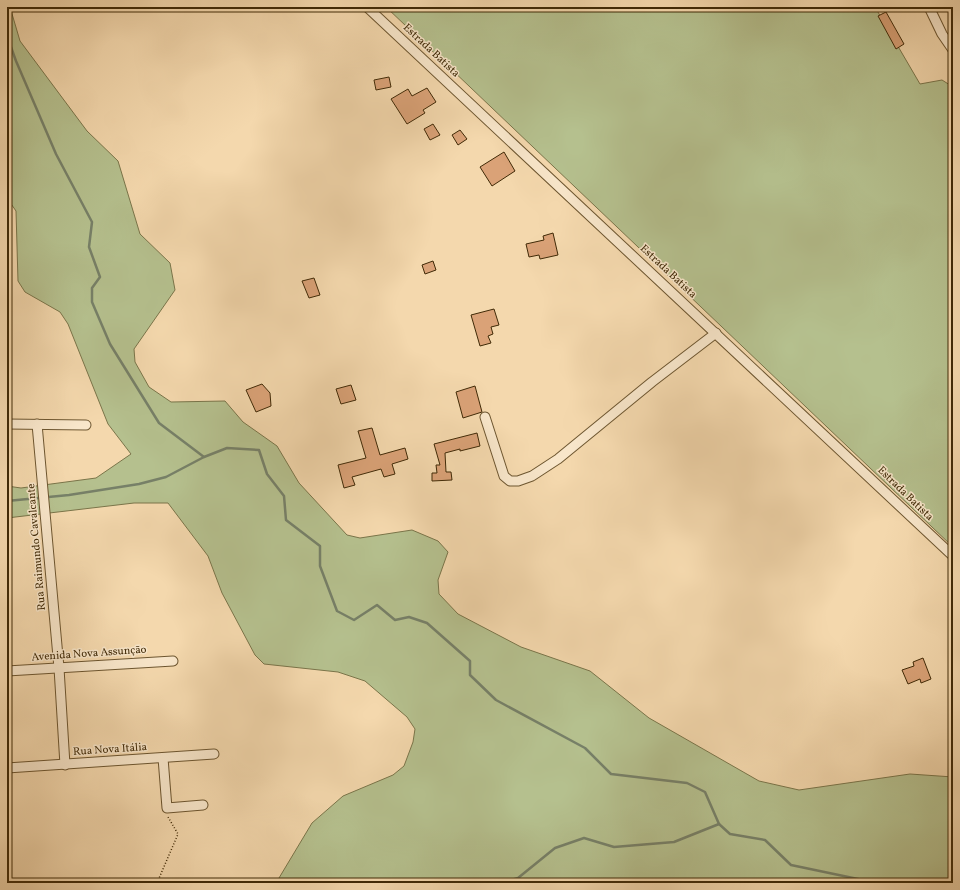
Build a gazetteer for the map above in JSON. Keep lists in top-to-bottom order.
{
  "streets": {
    "street": [
      "Estrada Batista",
      "Rua Raimundo Cavalcante",
      "Avenida Nova Assunção",
      "Rua Nova Itália"
    ]
  },
  "crossings": [
    ["Rua Raimundo Cavalcante", "Avenida Nova Assunção"],
    ["Rua Raimundo Cavalcante", "Rua Nova Itália"]
  ]
}
